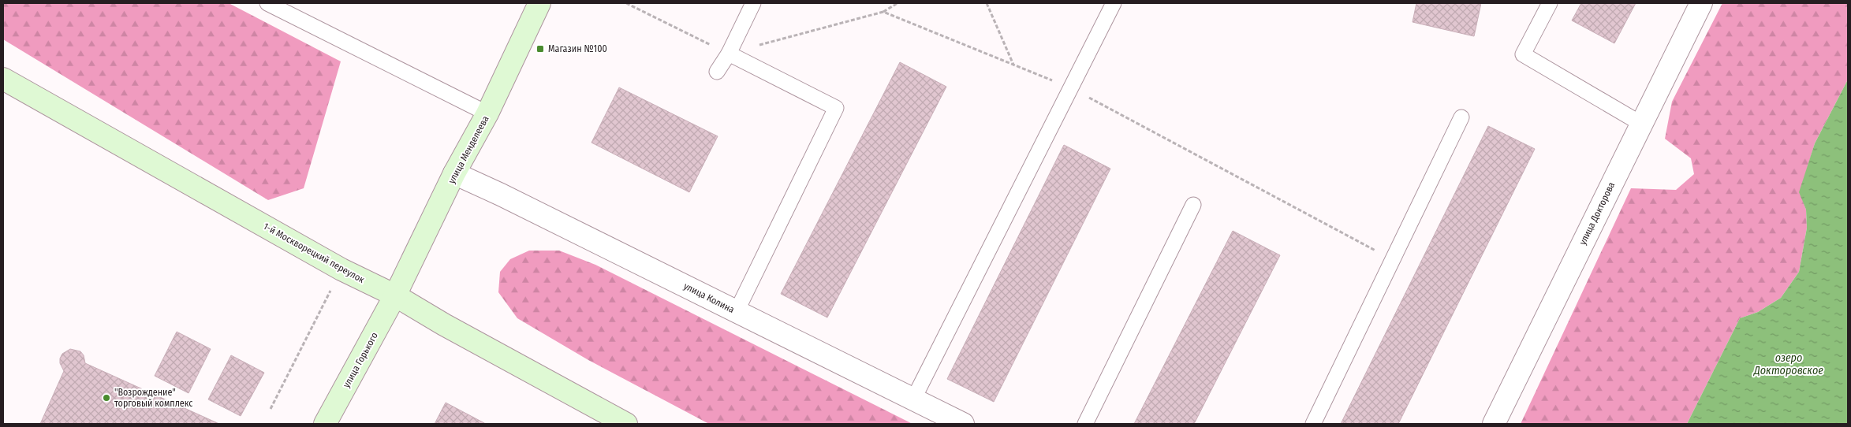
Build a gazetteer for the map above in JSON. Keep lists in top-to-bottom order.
{
  "streets": {
    "street": [
      "улица Менделеева",
      "улица Докторова",
      "1-й Москворецкий переулок",
      "улица Колина",
      "улица Горького"
    ]
  },
  "crossings": [
    ["улица Менделеева", "1-й Москворецкий переулок"],
    ["улица Менделеева", "улица Колина"],
    ["улица Менделеева", "улица Горького"],
    ["1-й Москворецкий переулок", "улица Горького"]
  ],
  "water": ["озеро Докторовское"],
  "places": {
    "transit": ["Магазин №100"],
    "other": ["\"Возрождение\" торговый комплекс"]
  }
}
